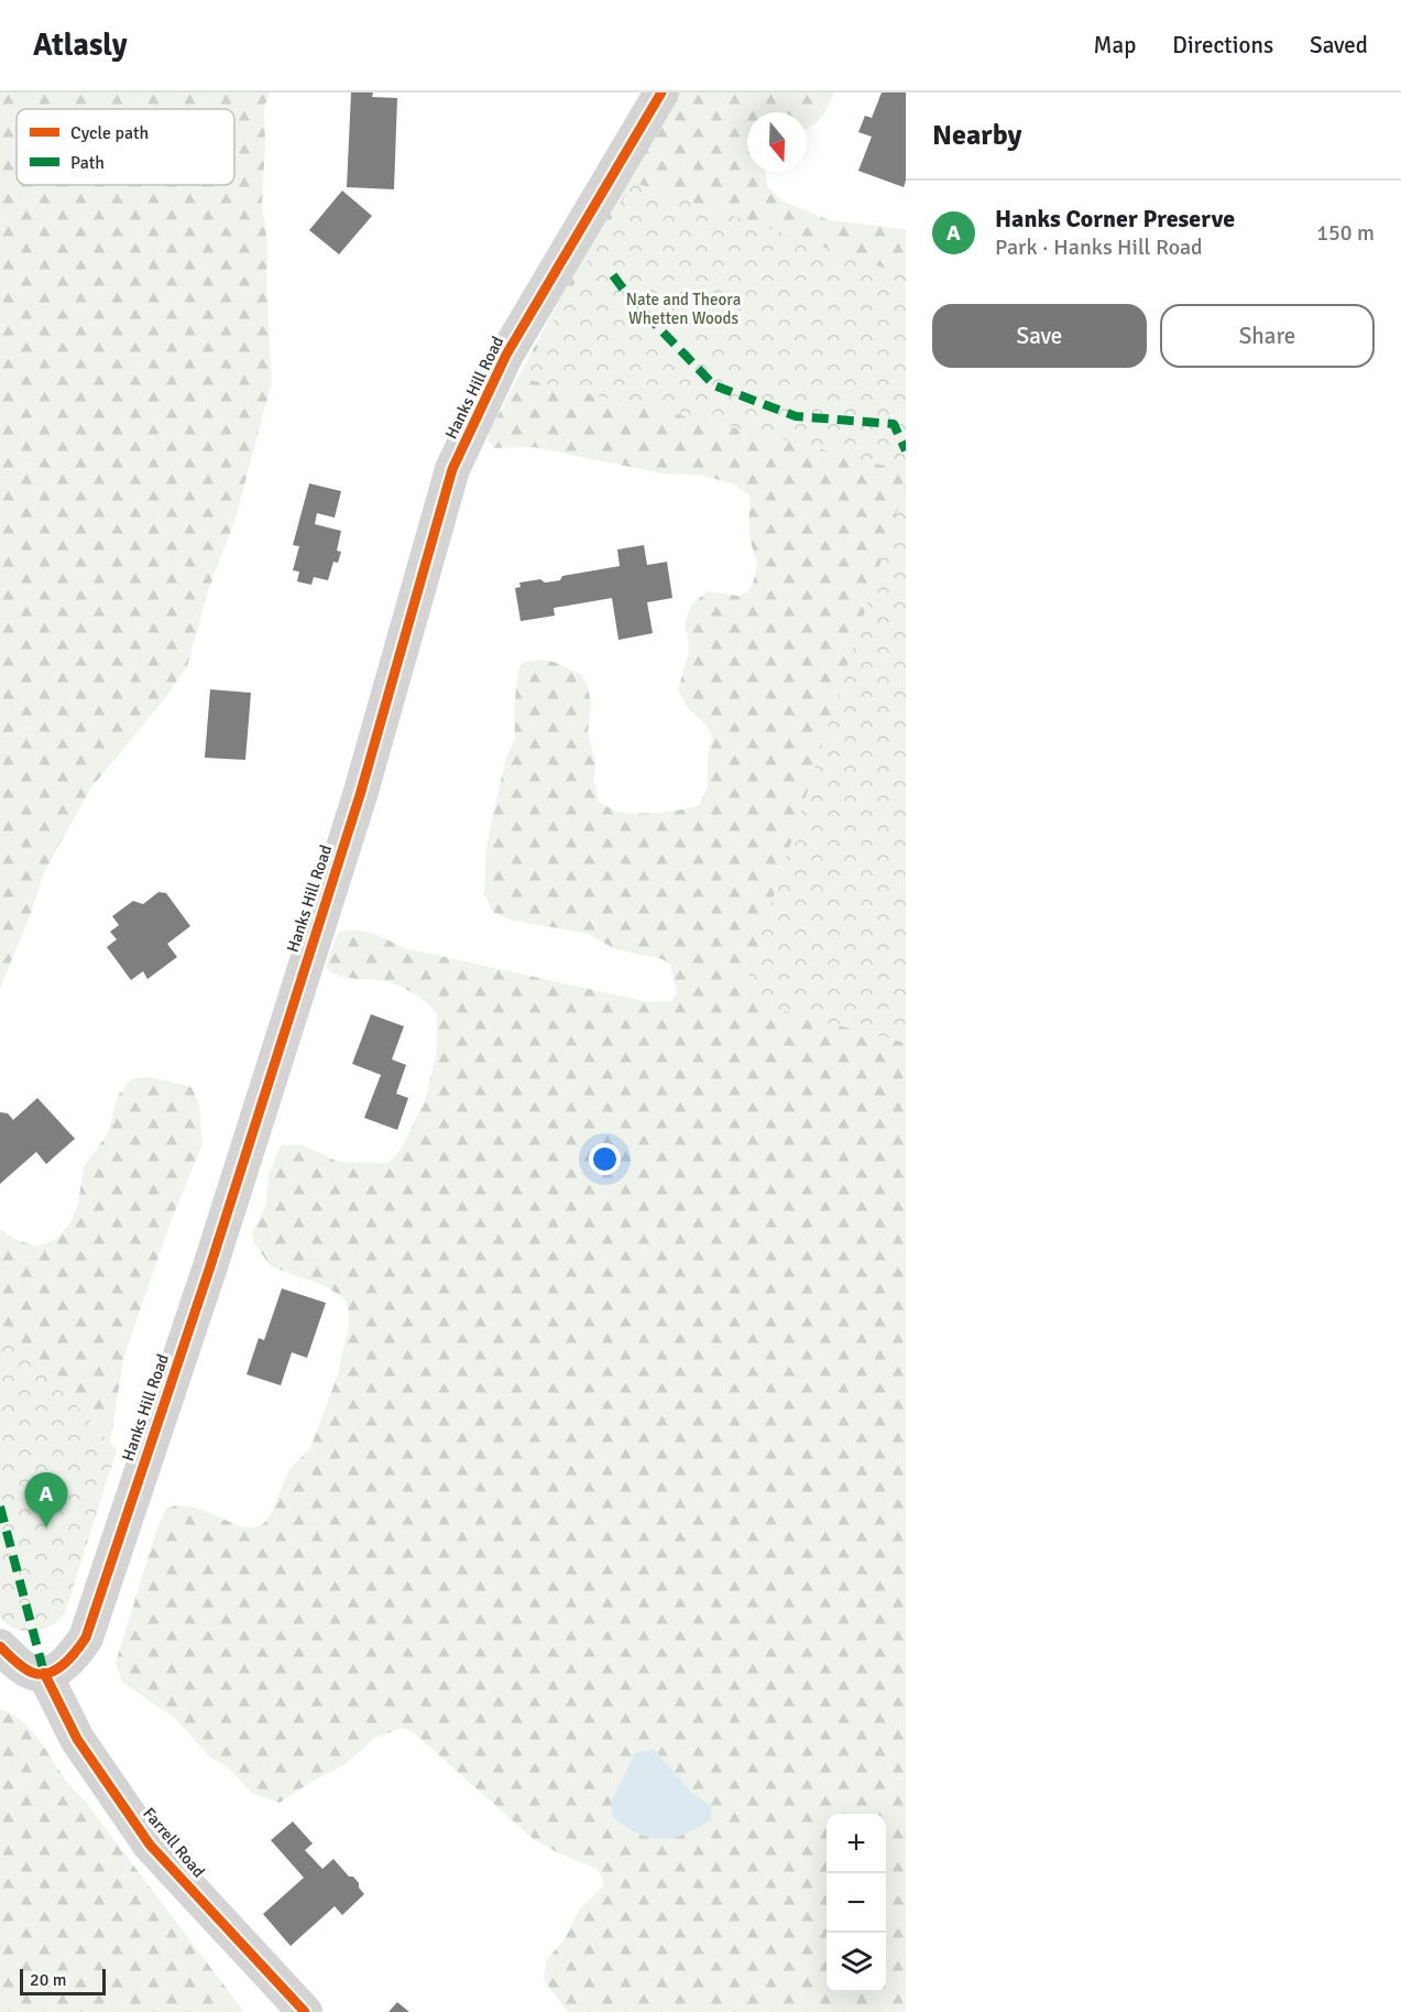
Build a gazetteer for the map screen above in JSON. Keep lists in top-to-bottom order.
{
  "streets": {
    "street": ["Hanks Hill Road", "Farrell Road"]
  },
  "crossings": [
    ["Hanks Hill Road", "Farrell Road"]
  ],
  "parks": ["Nate and Theora Whetten Woods"],
  "legend": ["Cycle path", "Path"],
  "scale_bar": "20 m",
  "north": "bottom",
  "page": {
    "header": "Atlasly",
    "nav": ["Map", "Directions", "Saved"],
    "heading": "Nearby",
    "list": [
      {
        "mark": "A",
        "name": "Hanks Corner Preserve",
        "note": "Park · Hanks Hill Road",
        "value": "150 m"
      }
    ],
    "buttons": ["Save", "Share"],
    "pins": "A",
    "map_buttons": ["+", "−"],
    "scale": "20 m"
  }
}
